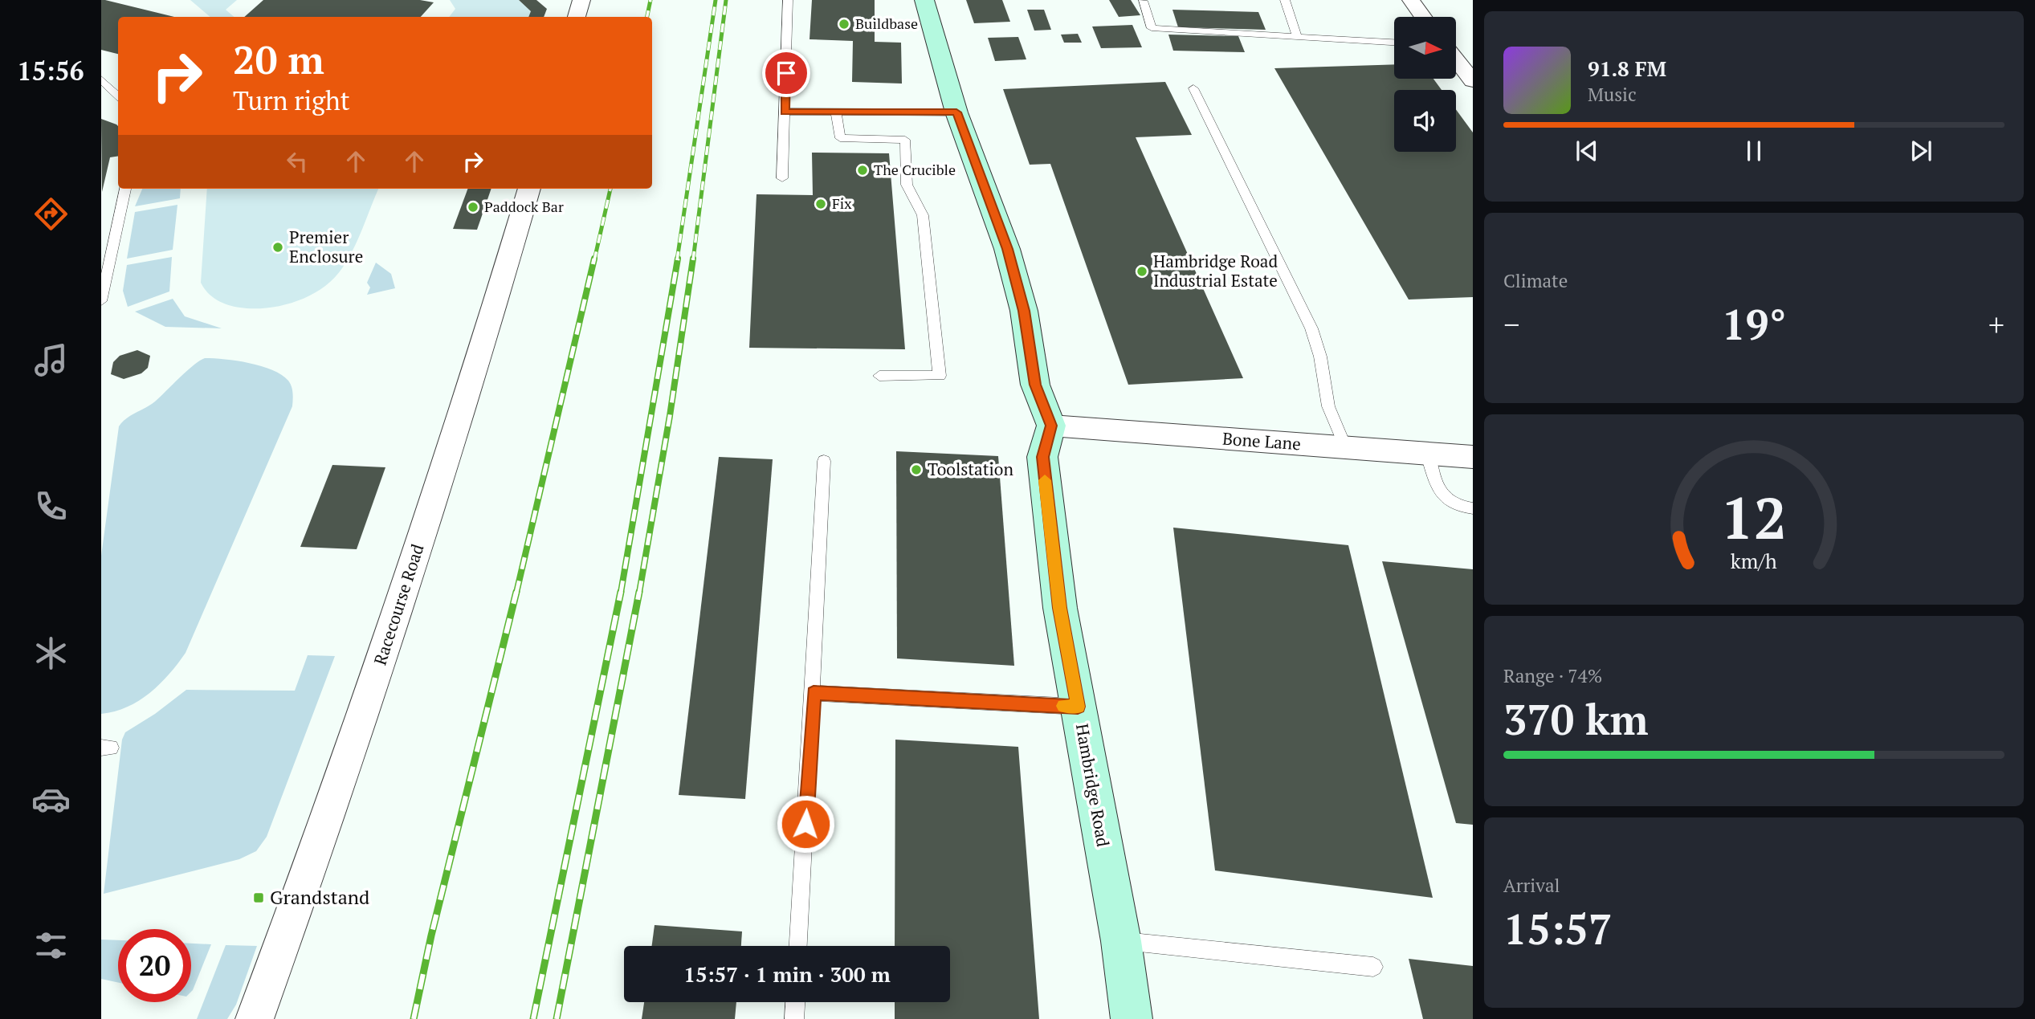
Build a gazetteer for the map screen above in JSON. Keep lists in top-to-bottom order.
{
  "streets": {
    "main road": ["Hambridge Road"],
    "street": ["Bone Lane", "Racecourse Road"]
  },
  "crossings": [
    ["Bone Lane", "Hambridge Road"]
  ],
  "places": {
    "other": [
      "Buildbase",
      "The Crucible",
      "Fix",
      "Paddock Bar",
      "Premier Enclosure",
      "Hambridge Road Industrial Estate",
      "Toolstation"
    ],
    "transit": ["Grandstand"]
  },
  "north": "right",
  "page": {
    "tabs": "15:56",
    "turn": ["20 m", "Turn right"],
    "song": ["91.8 FM", "Music"],
    "tile": [
      "Climate",
      ["Range · 74%", "370 km"],
      ["Arrival", "15:57"]
    ],
    "heat": ["−", "19°", "+"],
    "limit": "20",
    "trip": "15:57 · 1 min · 300 m",
    "gauge": ["12", "km/h"]
  }
}
